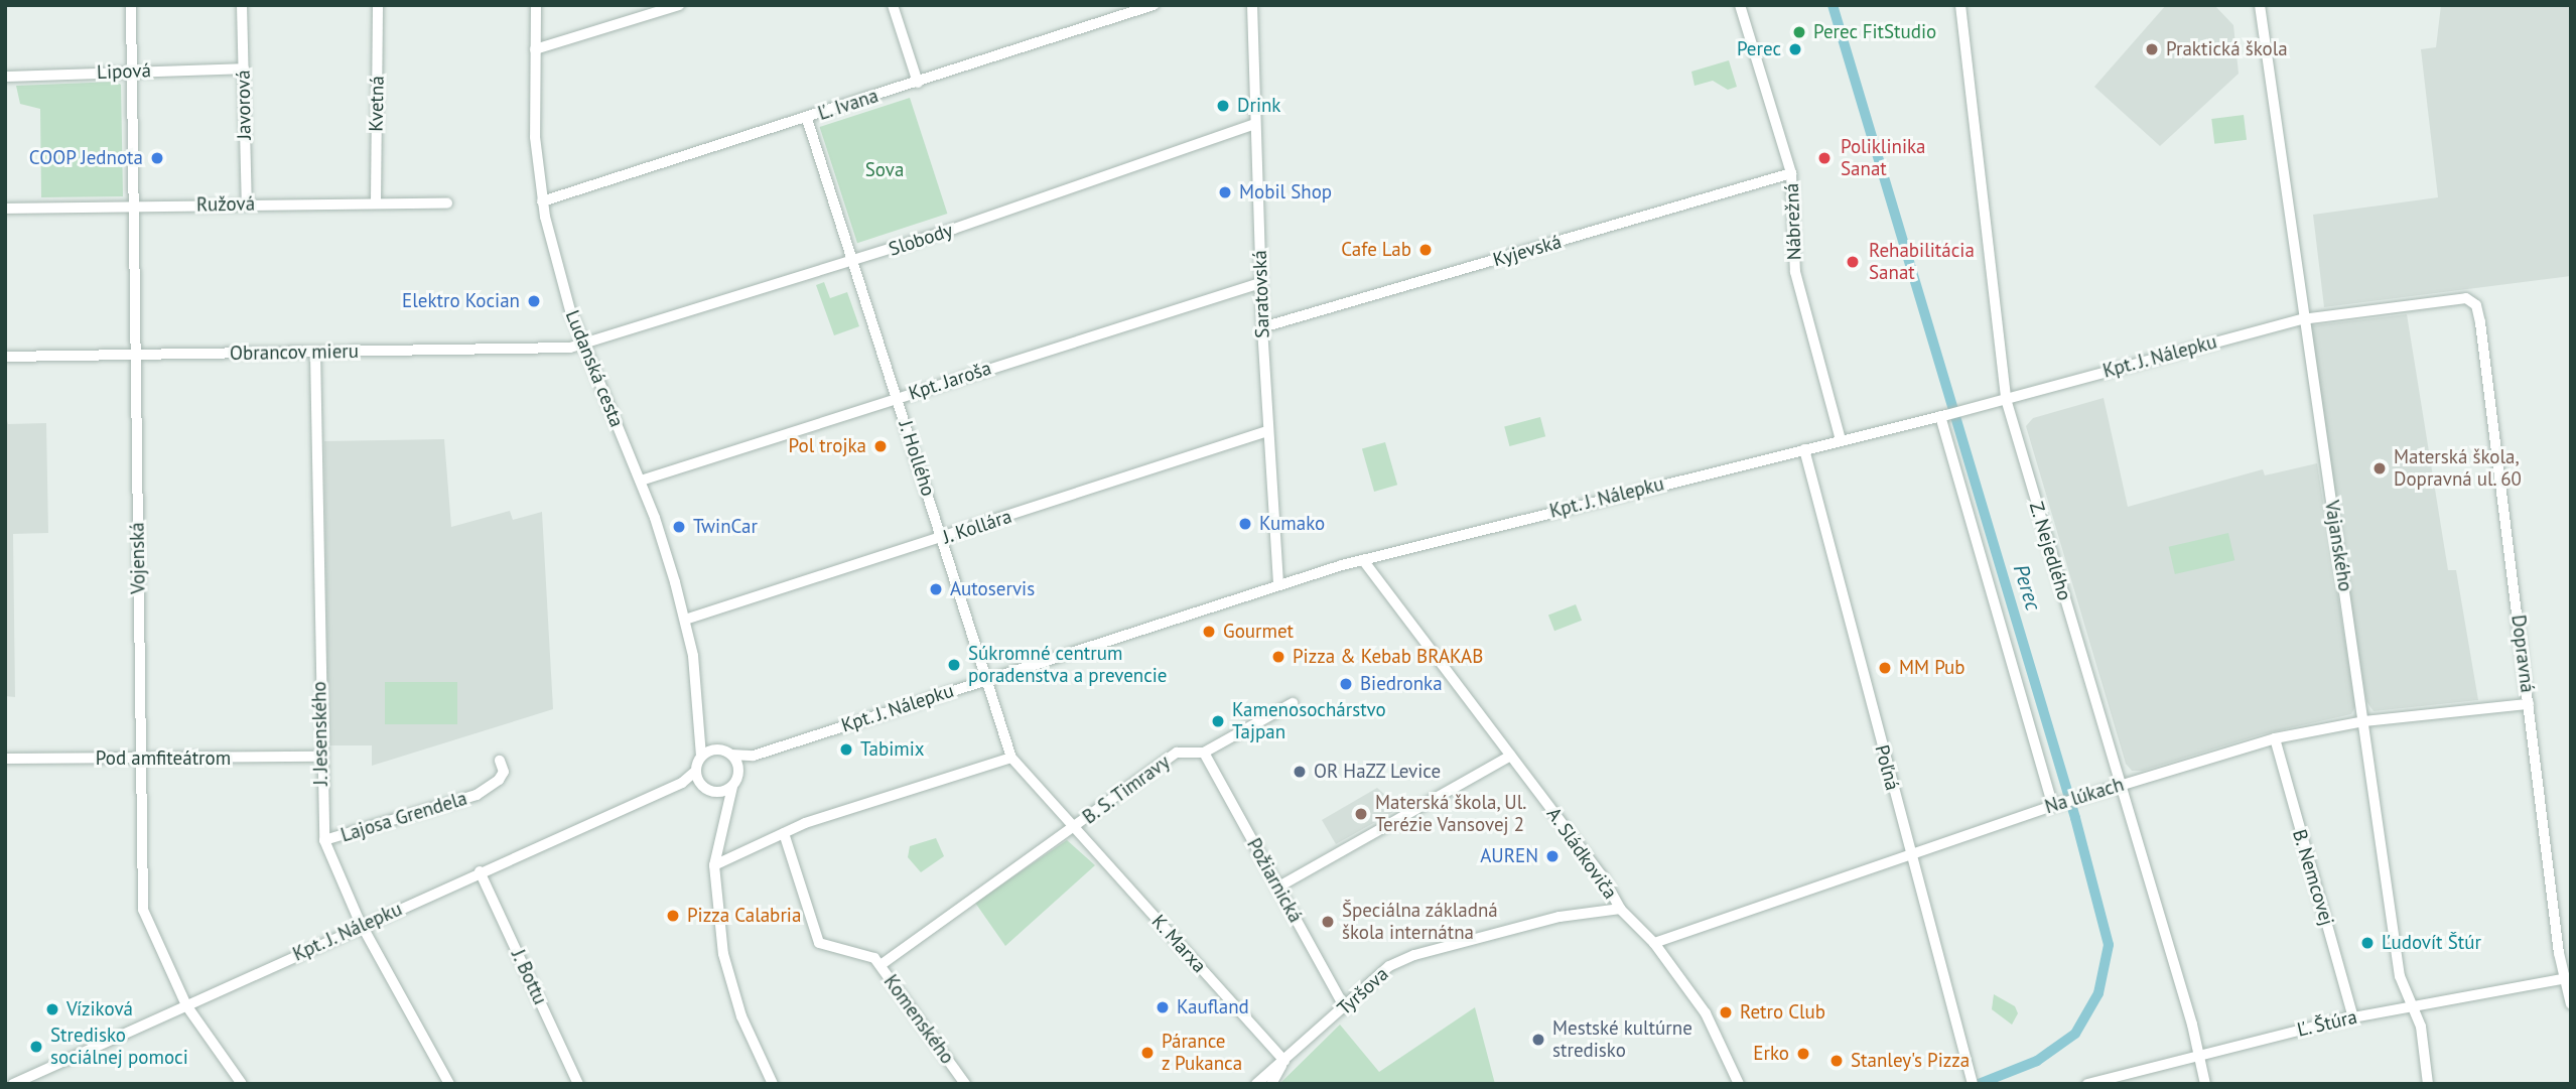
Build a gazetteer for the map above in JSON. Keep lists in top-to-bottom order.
{
  "streets": {
    "street": [
      "Lipová",
      "Kvetná",
      "Javorová",
      "Ľ. Ivana",
      "Ružová",
      "Nábrežná",
      "Slobody",
      "Kyjevská",
      "Saratovská",
      "Obrancov mieru",
      "Kpt. J. Nálepku",
      "Ludanská cesta",
      "Kpt. Jaroša",
      "J. Hollého",
      "J. Kollára",
      "Vajanského",
      "Z. Nejedlého",
      "Vojenská",
      "Dopravná",
      "J. Jesenského",
      "Pod amfiteátrom",
      "Poľná",
      "B. S. Timravy",
      "Na lúkach",
      "Lajosa Grendela",
      "A. Sládkoviča",
      "B. Nemcovej",
      "Požiarnická",
      "K. Marxa",
      "J. Bottu",
      "Tyršova",
      "Komenského",
      "Ľ. Štúra"
    ]
  },
  "crossings": [
    ["Lipová", "Javorová"],
    ["Lipová", "Vojenská"],
    ["Kvetná", "Ružová"],
    ["Javorová", "Ružová"],
    ["Ľ. Ivana", "Ludanská cesta"],
    ["Ľ. Ivana", "J. Hollého"],
    ["Ružová", "Vojenská"],
    ["Nábrežná", "Kyjevská"],
    ["Nábrežná", "Kpt. J. Nálepku"],
    ["Slobody", "Saratovská"],
    ["Slobody", "Obrancov mieru"],
    ["Slobody", "Ludanská cesta"],
    ["Slobody", "J. Hollého"],
    ["Kyjevská", "Saratovská"],
    ["Saratovská", "Kpt. J. Nálepku"],
    ["Saratovská", "Kpt. Jaroša"],
    ["Saratovská", "J. Kollára"],
    ["Obrancov mieru", "Ludanská cesta"],
    ["Obrancov mieru", "Vojenská"],
    ["Obrancov mieru", "J. Jesenského"],
    ["Kpt. J. Nálepku", "Ludanská cesta"],
    ["Kpt. J. Nálepku", "J. Hollého"],
    ["Kpt. J. Nálepku", "Vajanského"],
    ["Kpt. J. Nálepku", "Z. Nejedlého"],
    ["Kpt. J. Nálepku", "Vojenská"],
    ["Kpt. J. Nálepku", "Dopravná"],
    ["Kpt. J. Nálepku", "J. Jesenského"],
    ["Kpt. J. Nálepku", "Poľná"],
    ["Kpt. J. Nálepku", "A. Sládkoviča"],
    ["Kpt. J. Nálepku", "K. Marxa"],
    ["Kpt. J. Nálepku", "J. Bottu"],
    ["Ludanská cesta", "Kpt. Jaroša"],
    ["Ludanská cesta", "J. Kollára"],
    ["Kpt. Jaroša", "J. Hollého"],
    ["J. Hollého", "J. Kollára"],
    ["J. Hollého", "K. Marxa"],
    ["Vajanského", "Na lúkach"],
    ["Vajanského", "Ľ. Štúra"],
    ["Z. Nejedlého", "Na lúkach"],
    ["Z. Nejedlého", "Ľ. Štúra"],
    ["Vojenská", "Pod amfiteátrom"],
    ["Dopravná", "Na lúkach"],
    ["Dopravná", "Ľ. Štúra"],
    ["J. Jesenského", "Pod amfiteátrom"],
    ["J. Jesenského", "Lajosa Grendela"],
    ["Poľná", "Na lúkach"],
    ["B. S. Timravy", "Požiarnická"],
    ["B. S. Timravy", "K. Marxa"],
    ["Na lúkach", "A. Sládkoviča"],
    ["Na lúkach", "B. Nemcovej"],
    ["A. Sládkoviča", "Tyršova"],
    ["B. Nemcovej", "Ľ. Štúra"],
    ["Požiarnická", "Tyršova"],
    ["K. Marxa", "Tyršova"]
  ],
  "water": ["Perec"],
  "parks": ["Sova"],
  "places": [
    "Perec FitStudio",
    "Perec",
    "Praktická škola",
    "Drink",
    "COOP Jednota",
    "Poliklinika Sanat",
    "Mobil Shop",
    "Cafe Lab",
    "Rehabilitácia Sanat",
    "Elektro Kocian",
    "Pol trojka",
    "Materská škola, Dopravná ul. 60",
    "Kumako",
    "TwinCar",
    "Autoservis",
    "Gourmet",
    "Pizza & Kebab BRAKAB",
    "Súkromné centrum poradenstva a prevencie",
    "MM Pub",
    "Biedronka",
    "Kamenosochárstvo Tajpan",
    "Tabimix",
    "OR HaZZ Levice",
    "Materská škola, Ul. Terézie Vansovej 2",
    "AUREN",
    "Pizza Calabria",
    "Špeciálna základná škola internátna",
    "Ľudovít Štúr",
    "Kaufland",
    "Víziková",
    "Retro Club",
    "Mestské kultúrne stredisko",
    "Stredisko sociálnej pomoci",
    "Párance z Pukanca",
    "Erko",
    "Stanley's Pizza"
  ]
}
